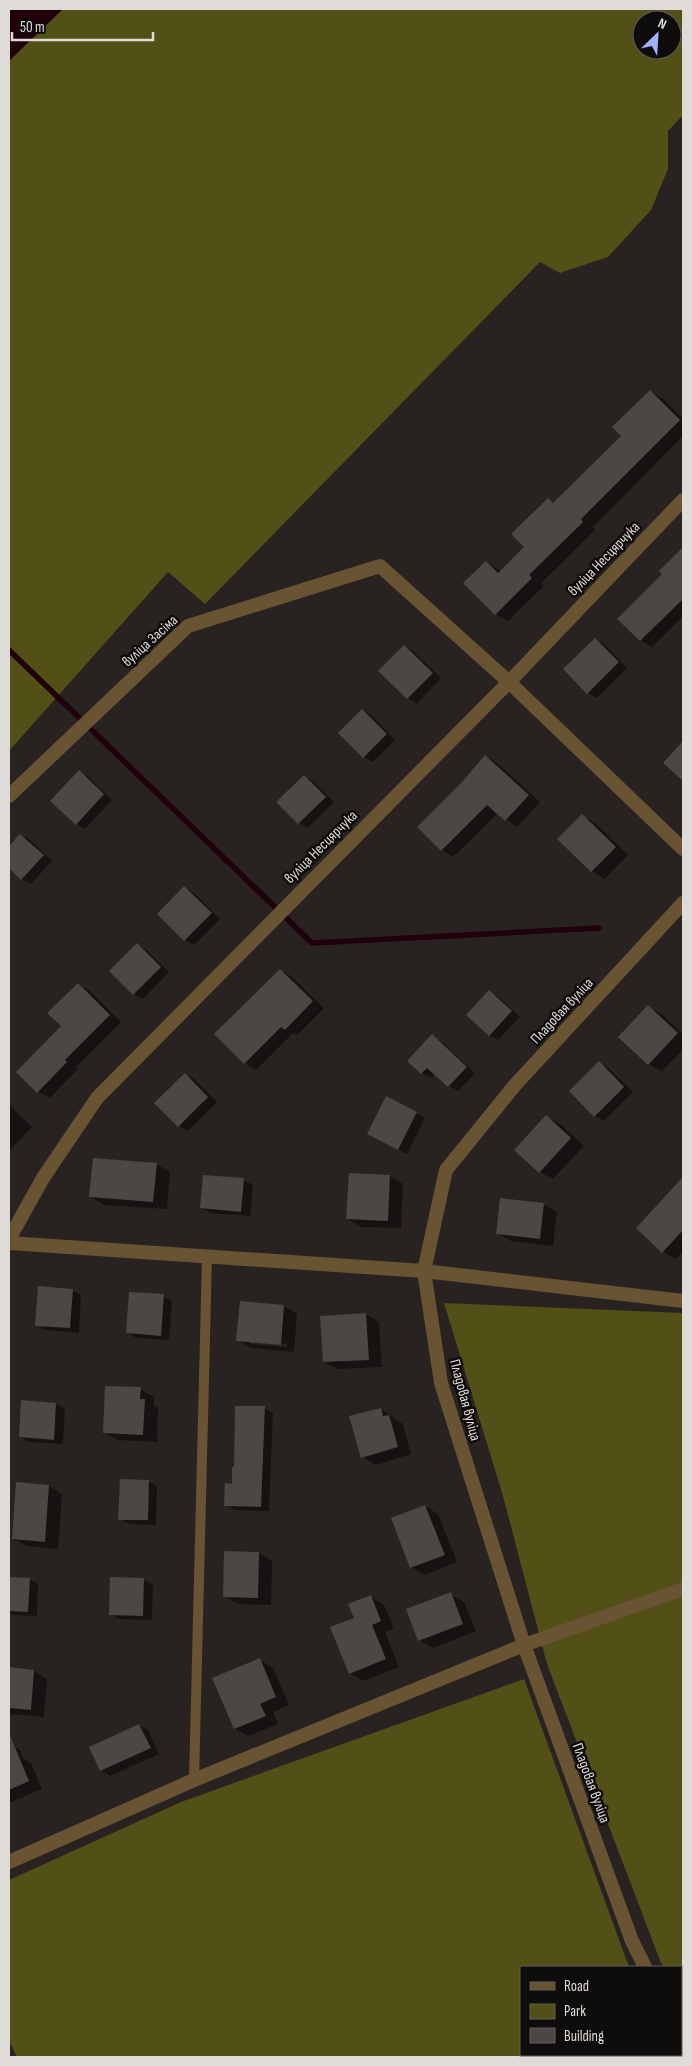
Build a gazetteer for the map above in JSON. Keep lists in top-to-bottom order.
{
  "streets": {
    "street": ["вуліца Несцярчука", "вуліца Засіма", "Пладовая вуліца"]
  },
  "crossings": [
    ["вуліца Несцярчука", "вуліца Засіма"]
  ],
  "legend": ["Road", "Park", "Building"],
  "scale_bar": "50 m",
  "north": "top right"
}
